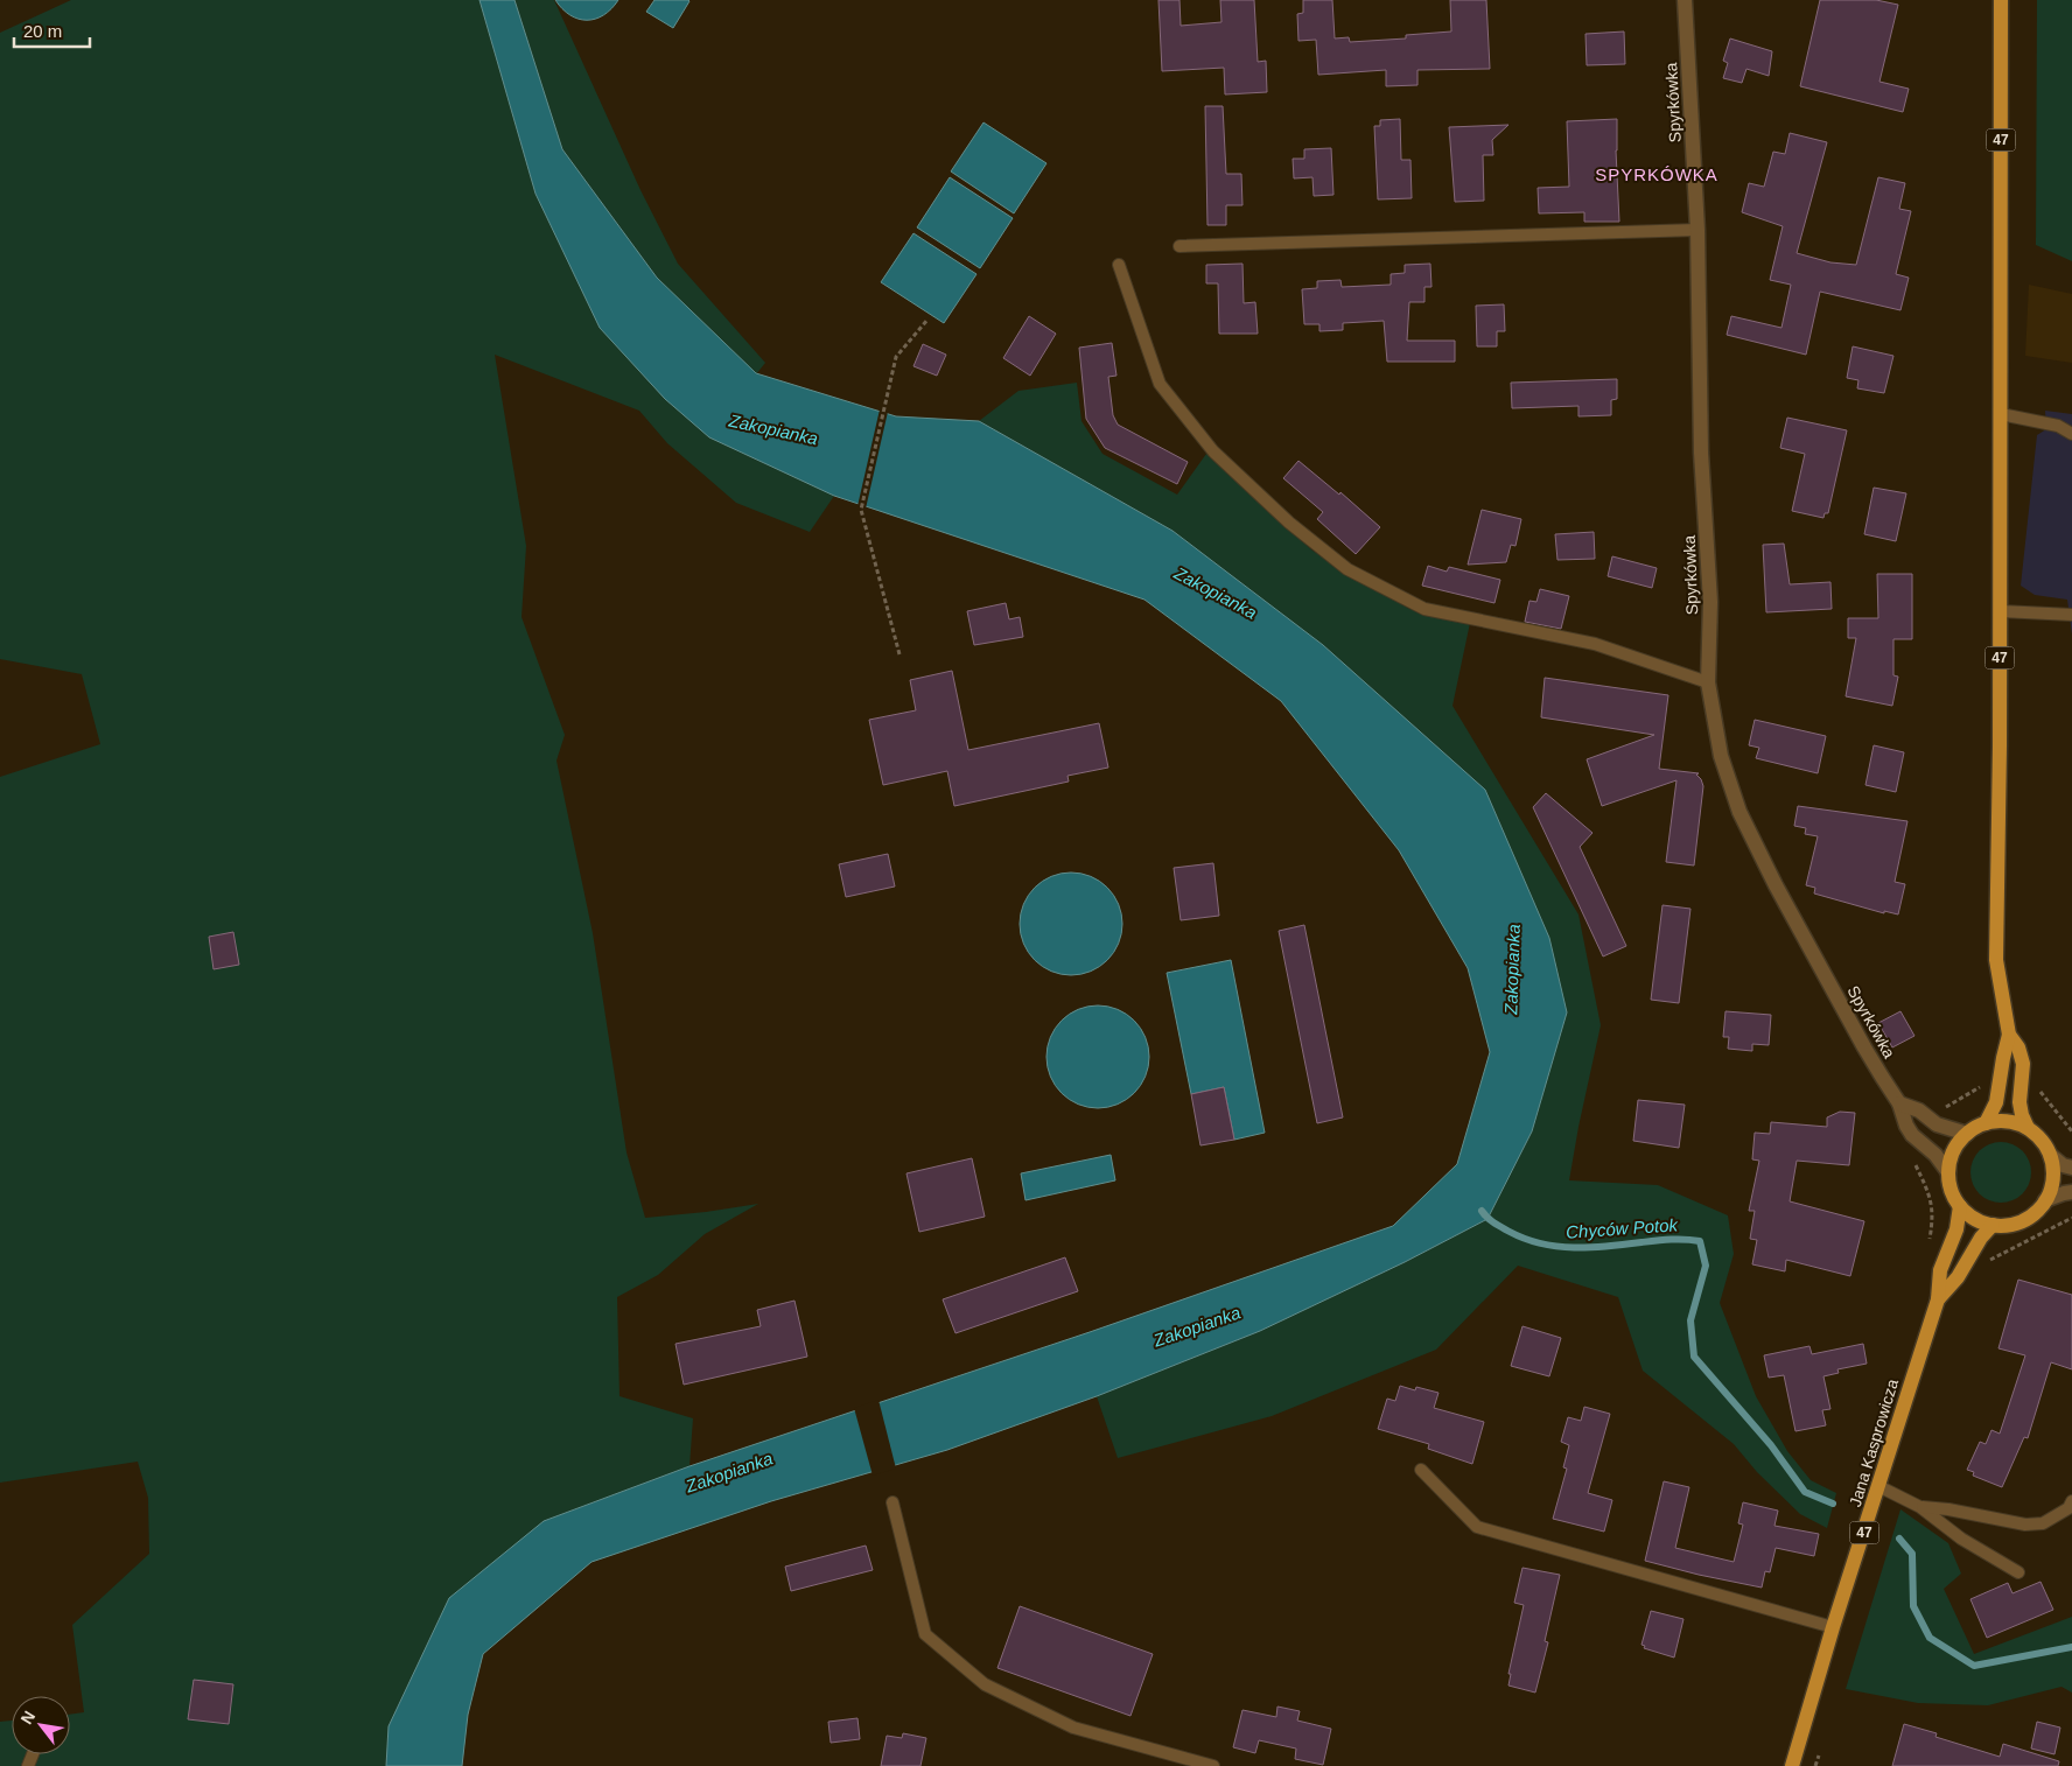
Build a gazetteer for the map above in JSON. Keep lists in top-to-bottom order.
{
  "streets": {
    "main road": ["47", "Jana Kasprowicza"],
    "street": ["Spyrkówka"]
  },
  "crossings": [
    ["Spyrkówka", "47"],
    ["47", "Jana Kasprowicza"]
  ],
  "districts": ["SPYRKÓWKA"],
  "water": ["Zakopianka", "Chyców Potok"],
  "scale_bar": "20 m",
  "north": "top left"
}
